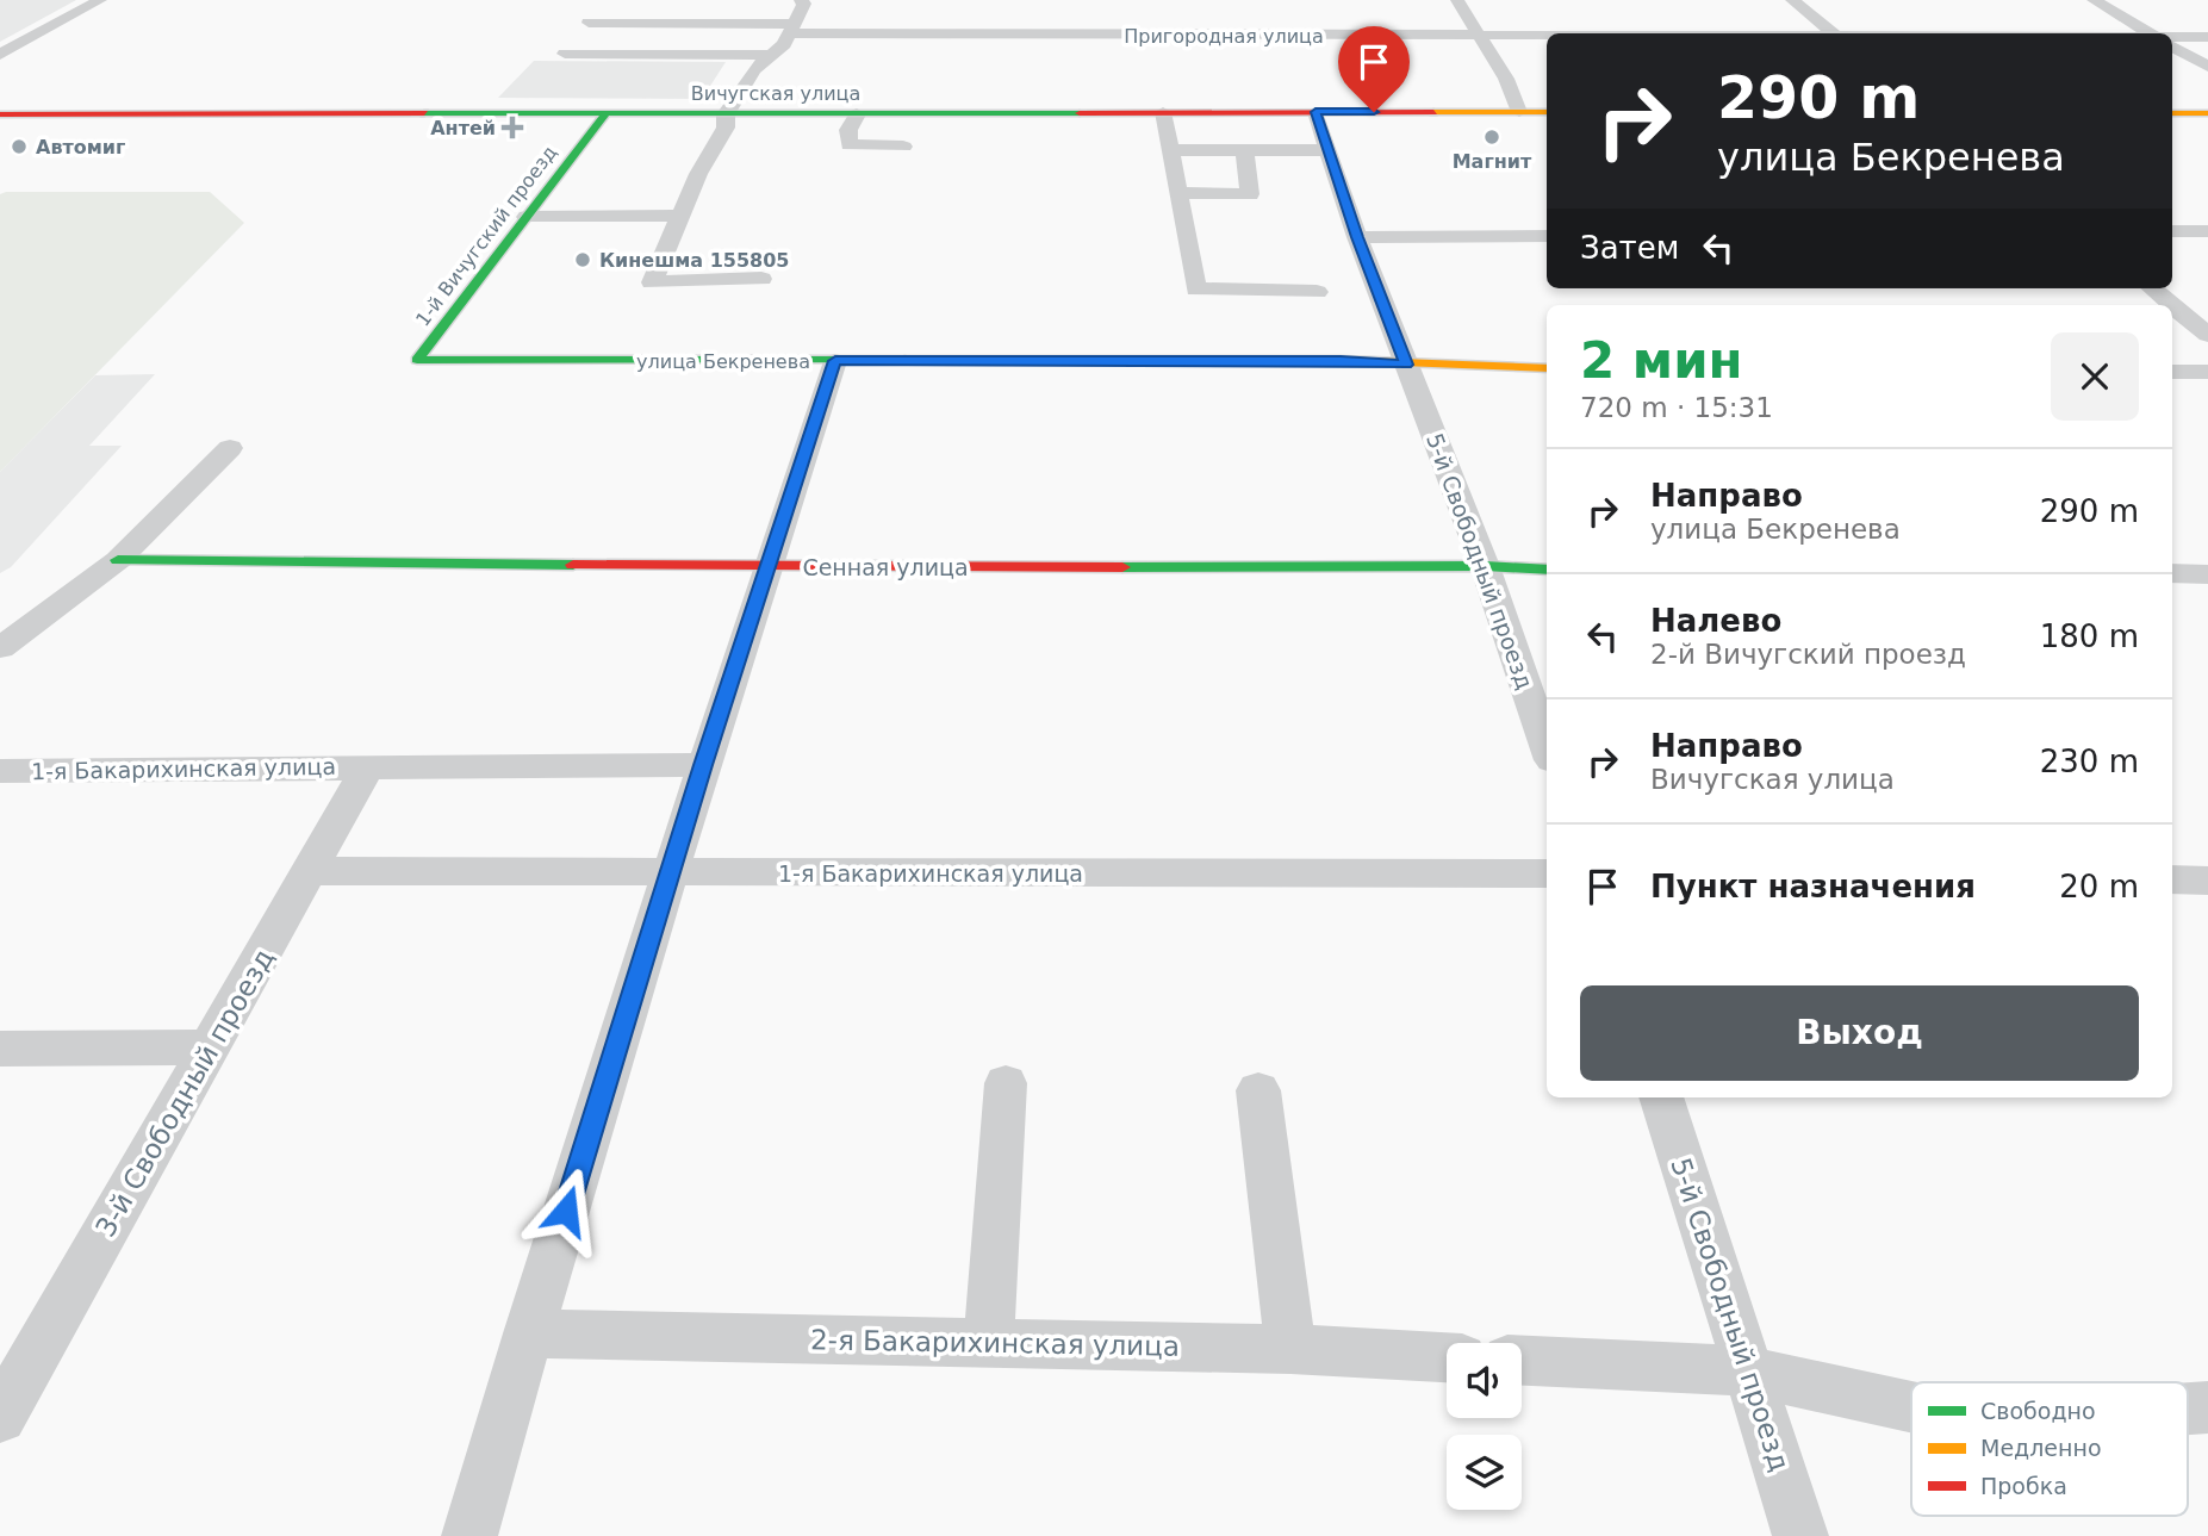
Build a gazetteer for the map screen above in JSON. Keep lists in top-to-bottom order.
{
  "streets": {
    "street": [
      "Пригородная улица",
      "Вичугская улица",
      "1-й Вичугский проезд",
      "улица Бекренева",
      "5-й Свободный проезд",
      "Сенная улица",
      "1-я Бакарихинская улица",
      "3-й Свободный проезд",
      "2-я Бакарихинская улица"
    ]
  },
  "crossings": [
    ["Вичугская улица", "1-й Вичугский проезд"],
    ["Вичугская улица", "5-й Свободный проезд"],
    ["1-й Вичугский проезд", "улица Бекренева"],
    ["улица Бекренева", "5-й Свободный проезд"],
    ["5-й Свободный проезд", "Сенная улица"],
    ["1-я Бакарихинская улица", "3-й Свободный проезд"]
  ],
  "places": {
    "health": ["Антей"],
    "other": ["Магнит", "Автомиг", "Кинешма 155805"]
  },
  "legend": ["Свободно", "Медленно", "Пробка"],
  "page": {
    "turn": ["290 m", "улица Бекренева"],
    "then": "Затем",
    "heading": ["2 мин", "720 m · 15:31"],
    "list": [
      {
        "name": "Направо",
        "note": "улица Бекренева",
        "value": "290 m"
      },
      {
        "name": "Налево",
        "note": "2-й Вичугский проезд",
        "value": "180 m"
      },
      {
        "name": "Направо",
        "note": "Вичугская улица",
        "value": "230 m"
      },
      {
        "name": "Пункт назначения",
        "value": "20 m"
      }
    ],
    "buttons": "Выход"
  }
}
